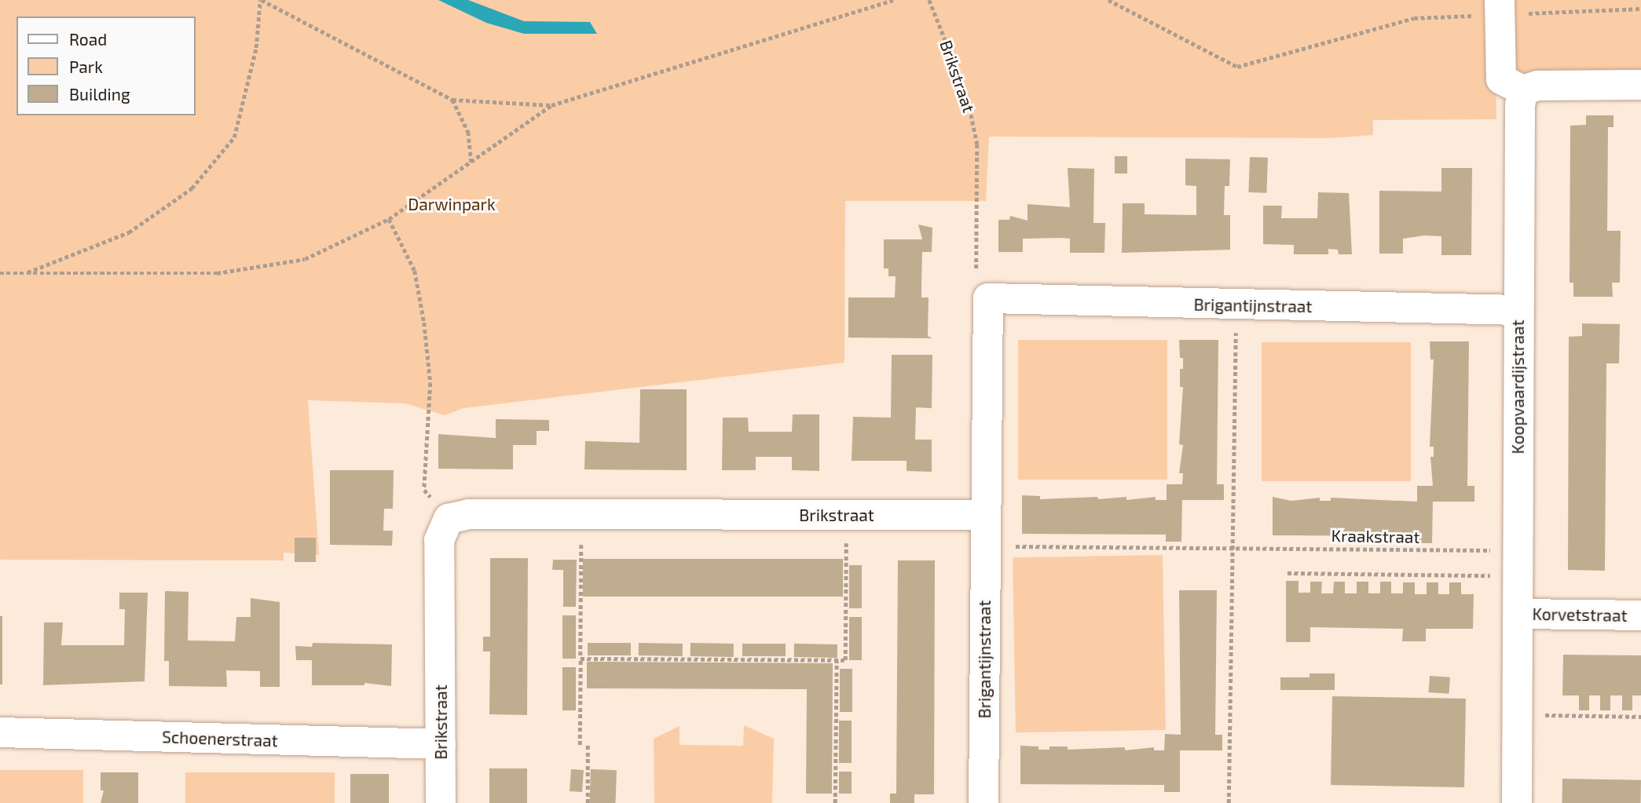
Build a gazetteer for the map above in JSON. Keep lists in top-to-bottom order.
{
  "streets": {
    "street": [
      "Brikstraat",
      "Brigantijnstraat",
      "Koopvaardijstraat",
      "Korvetstraat",
      "Schoenerstraat"
    ],
    "path": ["Kraakstraat"]
  },
  "crossings": [
    ["Brikstraat", "Brigantijnstraat"],
    ["Brikstraat", "Schoenerstraat"],
    ["Brigantijnstraat", "Koopvaardijstraat"],
    ["Brigantijnstraat", "Kraakstraat"],
    ["Koopvaardijstraat", "Kraakstraat"],
    ["Koopvaardijstraat", "Korvetstraat"]
  ],
  "parks": ["Darwinpark"],
  "legend": ["Road", "Park", "Building"]
}
